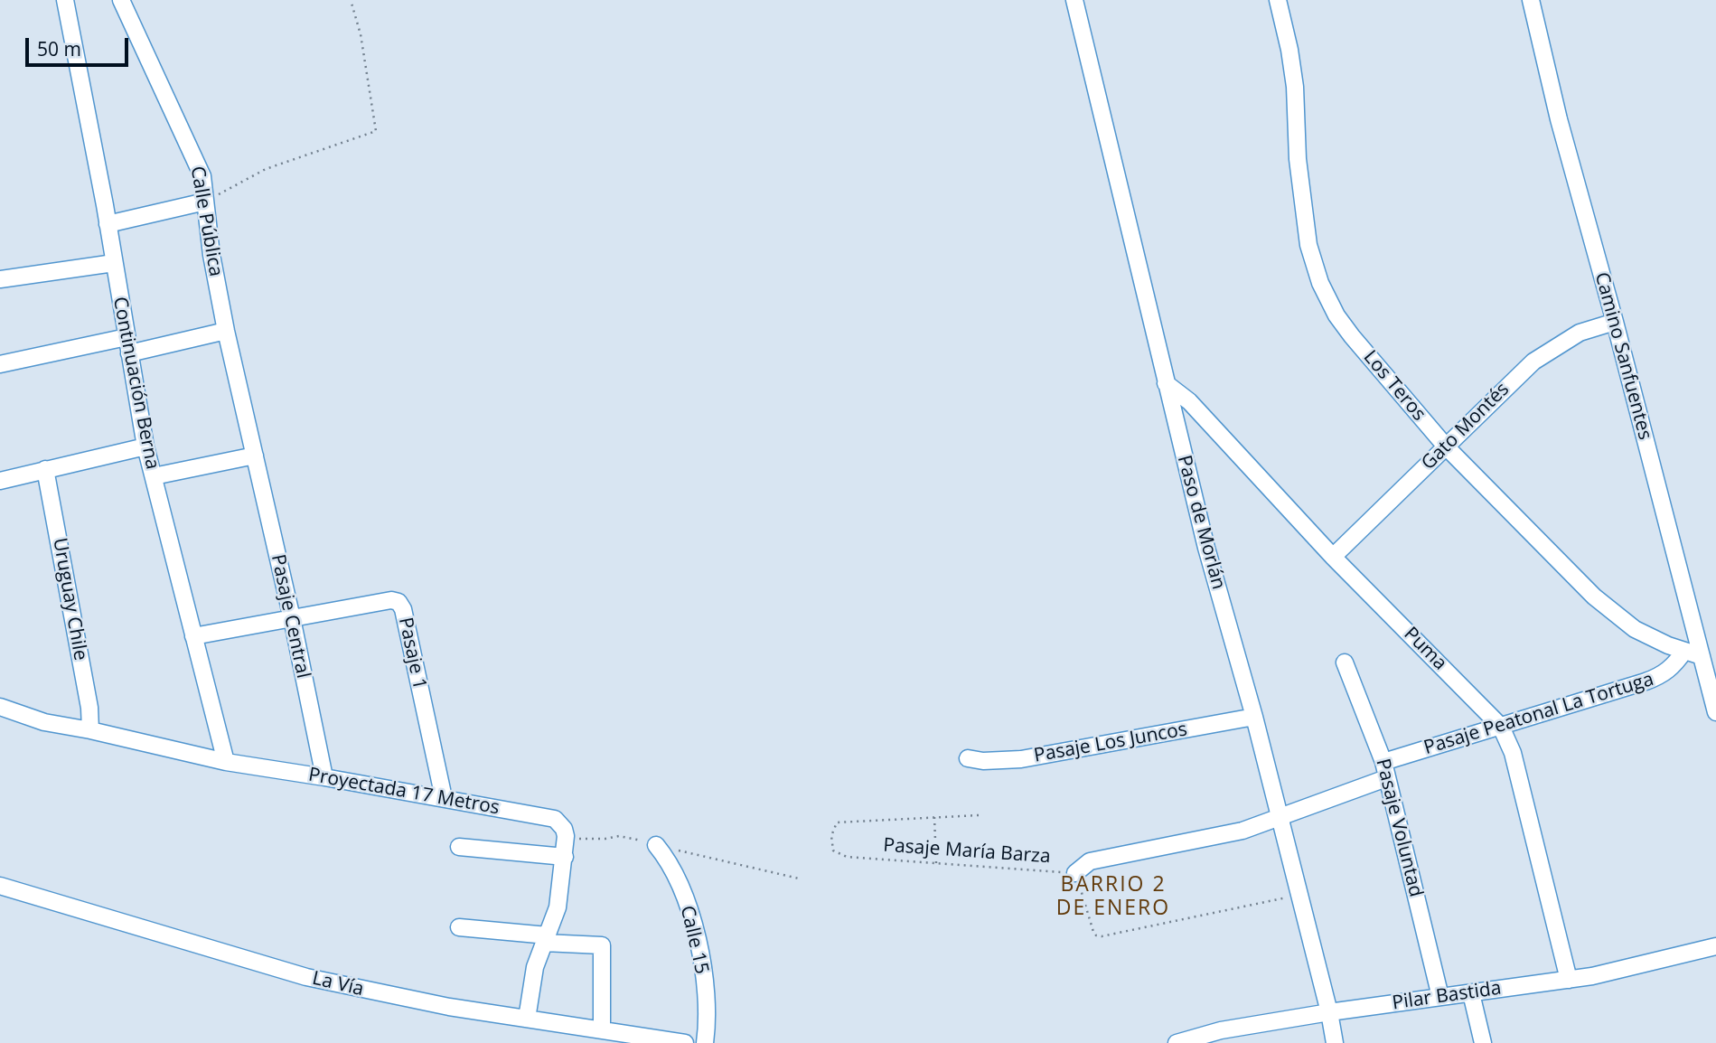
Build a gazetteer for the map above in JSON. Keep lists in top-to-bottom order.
{
  "streets": {
    "street": [
      "Calle Pública",
      "Camino Sanfuentes",
      "Continuación Berna",
      "Los Teros",
      "Gato Montés",
      "Paso de Morlán",
      "Uruguay Chile",
      "Pasaje Central",
      "Puma",
      "Pasaje 1",
      "Pasaje Peatonal La Tortuga",
      "Pasaje Los Juncos",
      "Proyectada 17 Metros",
      "Pasaje Voluntad",
      "Calle 15",
      "La Vía",
      "Pilar Bastida"
    ],
    "path": ["Pasaje María Barza"]
  },
  "crossings": [
    ["Calle Pública", "Pasaje Central"],
    ["Camino Sanfuentes", "Los Teros"],
    ["Camino Sanfuentes", "Gato Montés"],
    ["Continuación Berna", "Pasaje 1"],
    ["Continuación Berna", "Proyectada 17 Metros"],
    ["Los Teros", "Gato Montés"],
    ["Los Teros", "Pasaje Peatonal La Tortuga"],
    ["Gato Montés", "Puma"],
    ["Paso de Morlán", "Puma"],
    ["Paso de Morlán", "Pasaje Peatonal La Tortuga"],
    ["Paso de Morlán", "Pasaje Los Juncos"],
    ["Paso de Morlán", "Pasaje María Barza"],
    ["Paso de Morlán", "Pilar Bastida"],
    ["Uruguay Chile", "Proyectada 17 Metros"],
    ["Pasaje Central", "Pasaje 1"],
    ["Pasaje Central", "Proyectada 17 Metros"],
    ["Puma", "Pasaje Peatonal La Tortuga"],
    ["Puma", "Pilar Bastida"],
    ["Pasaje 1", "Proyectada 17 Metros"],
    ["Pasaje Peatonal La Tortuga", "Pasaje Voluntad"],
    ["Pasaje Peatonal La Tortuga", "Pasaje María Barza"],
    ["Pasaje Voluntad", "Pilar Bastida"]
  ],
  "districts": ["BARRIO 2 DE ENERO"],
  "scale_bar": "50 m"
}
